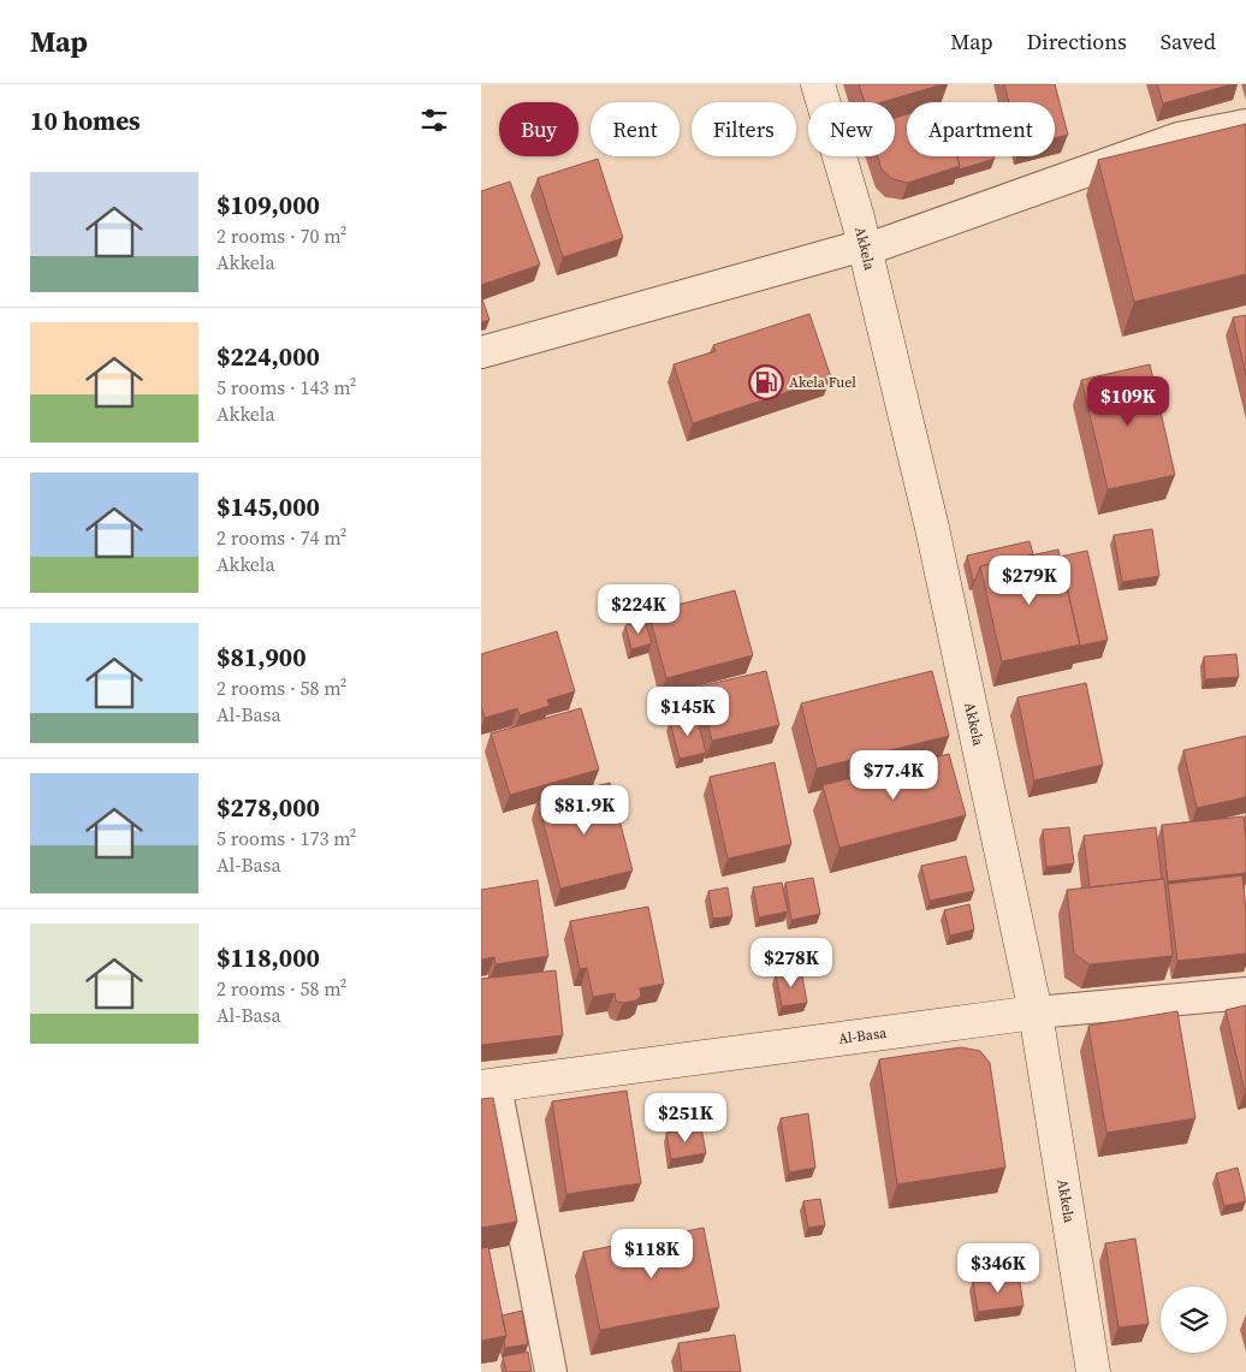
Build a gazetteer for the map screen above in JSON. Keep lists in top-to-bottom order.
{
  "streets": {
    "street": ["Akkela", "Al-Basa"]
  },
  "crossings": [
    ["Akkela", "Al-Basa"]
  ],
  "places": {
    "fuel station": ["Akela Fuel"]
  },
  "page": {
    "header": "Map",
    "nav": ["Map", "Directions", "Saved"],
    "heading": "10 homes",
    "chip": [
      "Buy",
      "Rent",
      "Filters",
      "New",
      "Apartment"
    ],
    "list": [
      {
        "name": "$109,000",
        "note": "2 rooms · 70 m² · Akkela"
      },
      {
        "name": "$224,000",
        "note": "5 rooms · 143 m² · Akkela"
      },
      {
        "name": "$145,000",
        "note": "2 rooms · 74 m² · Akkela"
      },
      {
        "name": "$81,900",
        "note": "2 rooms · 58 m² · Al-Basa"
      },
      {
        "name": "$278,000",
        "note": "5 rooms · 173 m² · Al-Basa"
      },
      {
        "name": "$118,000",
        "note": "2 rooms · 58 m² · Al-Basa"
      }
    ],
    "price": [
      "$109K",
      "$279K",
      "$224K",
      "$145K",
      "$77.4K",
      "$81.9K",
      "$278K",
      "$251K",
      "$118K",
      "$346K"
    ]
  }
}
